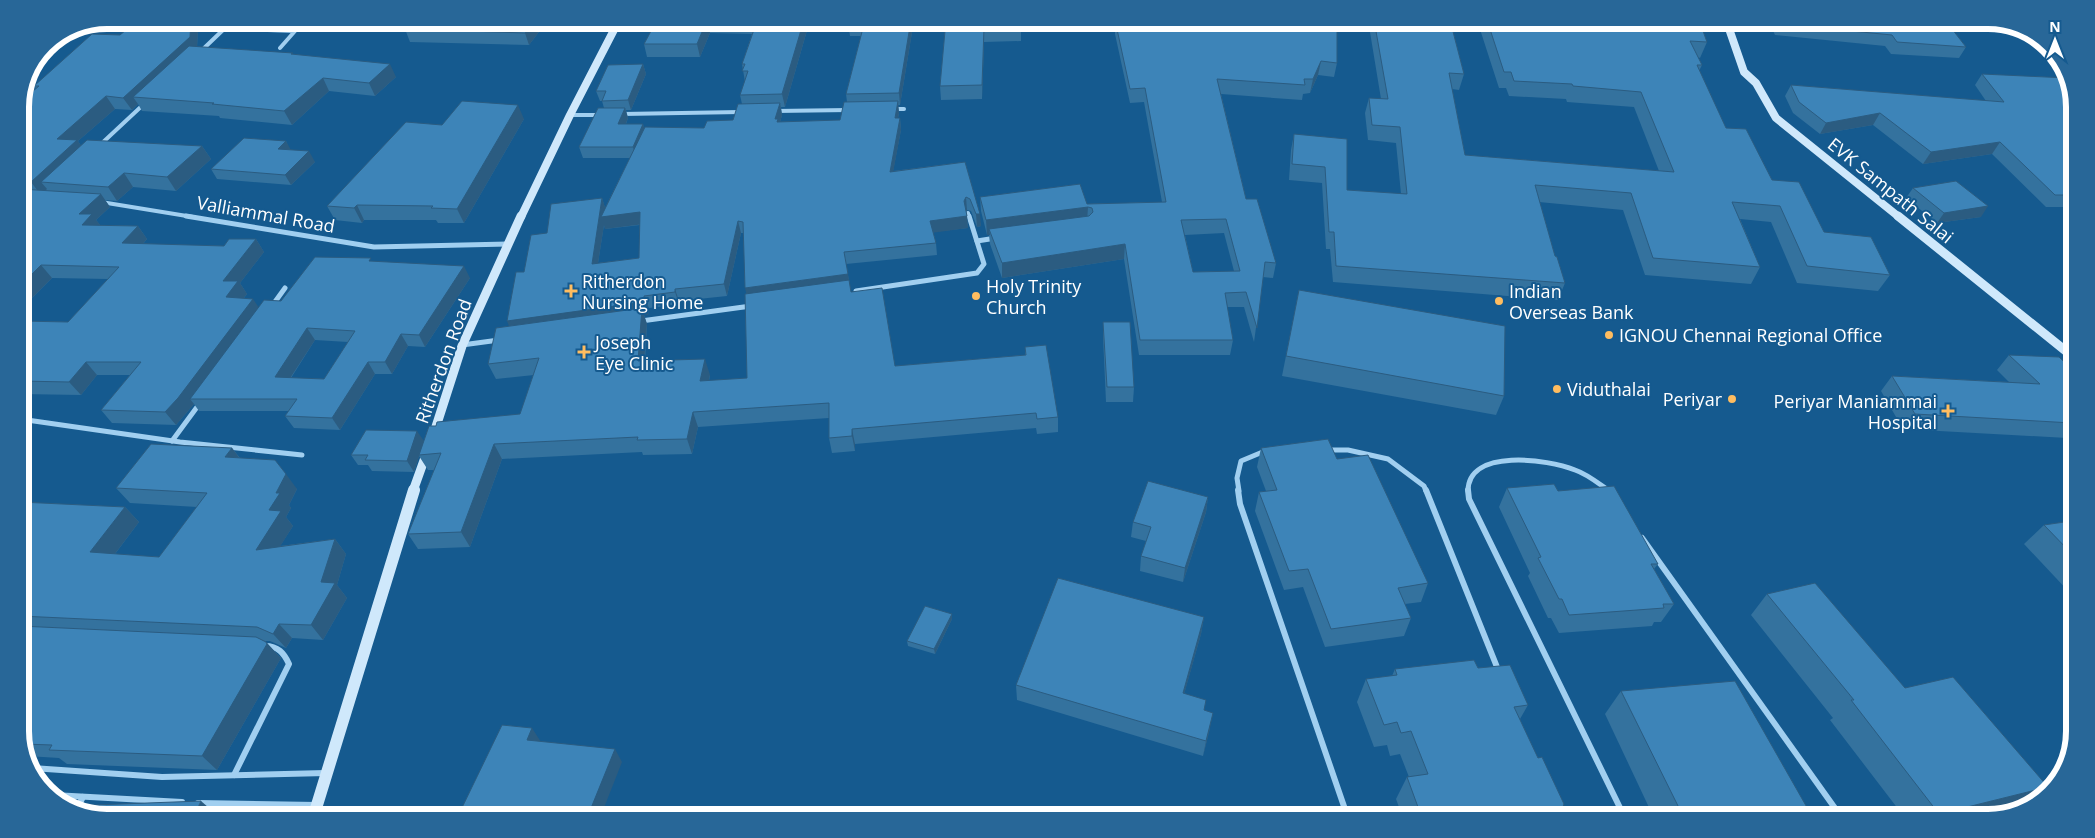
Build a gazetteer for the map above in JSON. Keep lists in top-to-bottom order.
{
  "streets": {
    "main road": ["EVK Sampath Salai", "Ritherdon Road"],
    "street": ["Valliammal Road"]
  },
  "crossings": [
    ["Valliammal Road", "Ritherdon Road"]
  ],
  "places": {
    "health": ["Ritherdon Nursing Home", "Joseph Eye Clinic", "Periyar Maniammai Hospital"],
    "other": [
      "Holy Trinity Church",
      "Indian Overseas Bank",
      "IGNOU Chennai Regional Office",
      "Viduthalai",
      "Periyar"
    ]
  },
  "north": "top"
}
